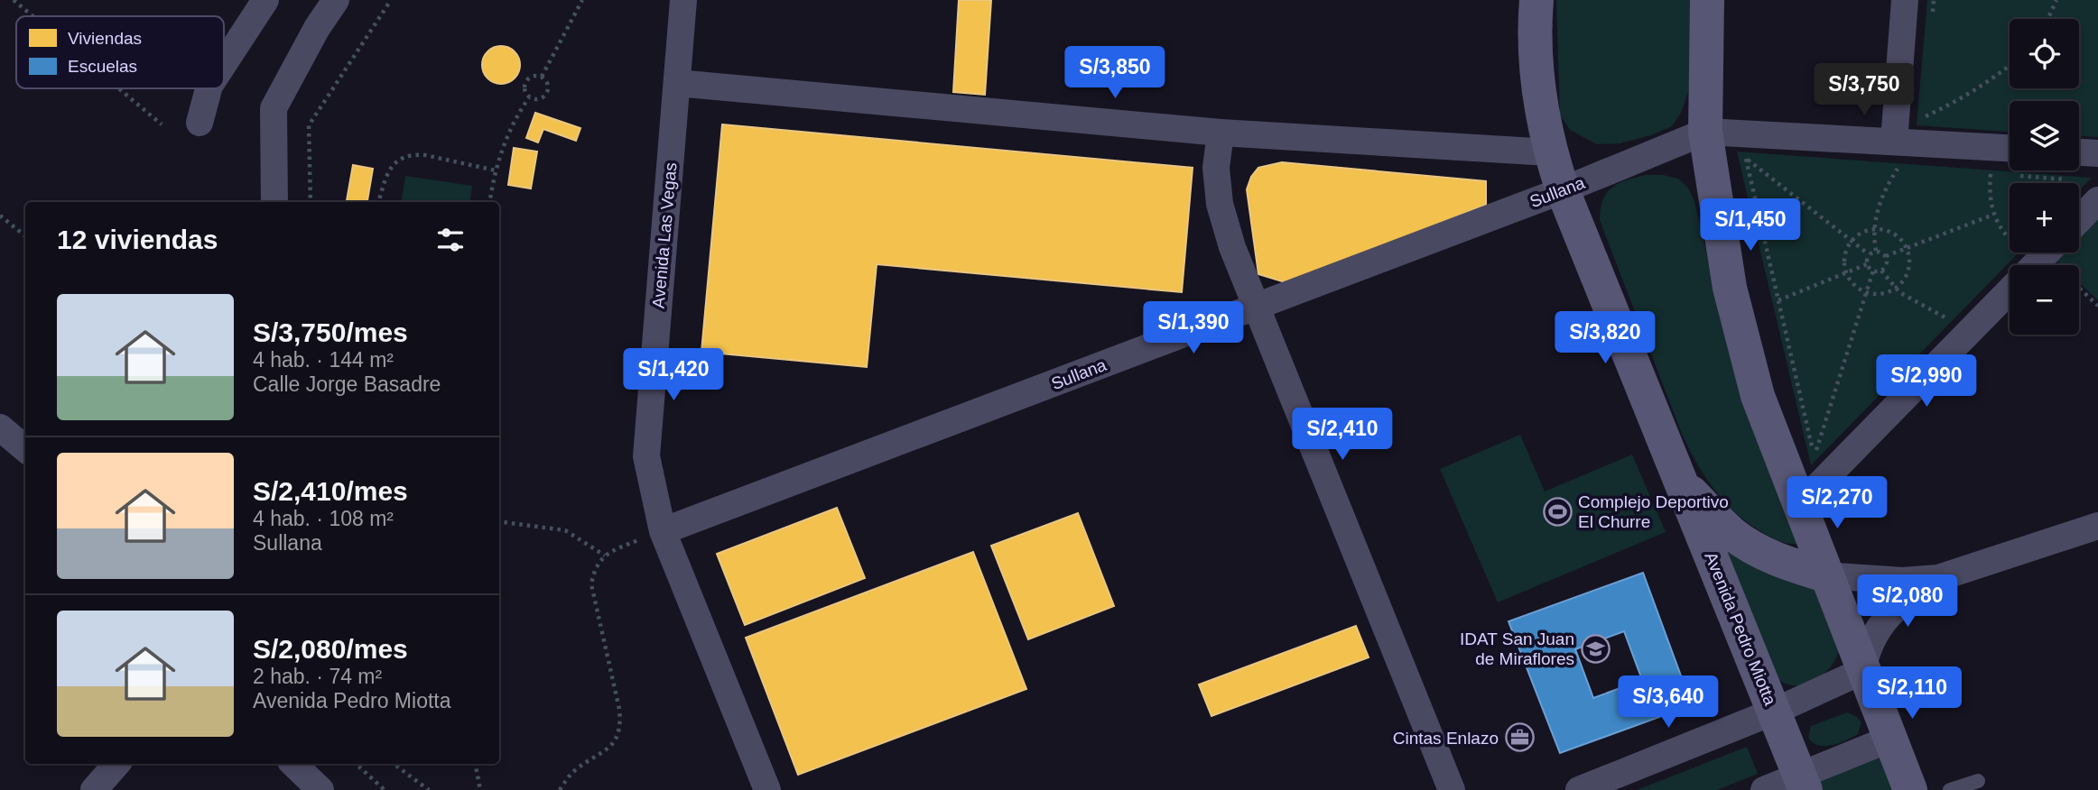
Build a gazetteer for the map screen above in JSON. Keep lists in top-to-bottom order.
{
  "streets": {
    "main road": ["Avenida Pedro Miotta"],
    "street": ["Sullana", "Avenida Las Vegas"]
  },
  "crossings": [
    ["Sullana", "Avenida Las Vegas"],
    ["Sullana", "Avenida Pedro Miotta"]
  ],
  "places": {
    "sports": ["Complejo Deportivo El Churre"],
    "school or university": ["IDAT San Juan de Miraflores"],
    "office": ["Cintas Enlazo"]
  },
  "legend": ["Viviendas", "Escuelas"],
  "page": {
    "map_buttons": ["+", "−"],
    "price": [
      "S/3,850",
      "S/3,750",
      "S/1,450",
      "S/1,390",
      "S/3,820",
      "S/1,420",
      "S/2,990",
      "S/2,410",
      "S/2,270",
      "S/2,080",
      "S/2,110",
      "S/3,640"
    ],
    "heading": "12 viviendas",
    "list": [
      {
        "name": "S/3,750/mes",
        "note": "4 hab. · 144 m² · Calle Jorge Basadre"
      },
      {
        "name": "S/2,410/mes",
        "note": "4 hab. · 108 m² · Sullana"
      },
      {
        "name": "S/2,080/mes",
        "note": "2 hab. · 74 m² · Avenida Pedro Miotta"
      }
    ]
  }
}
